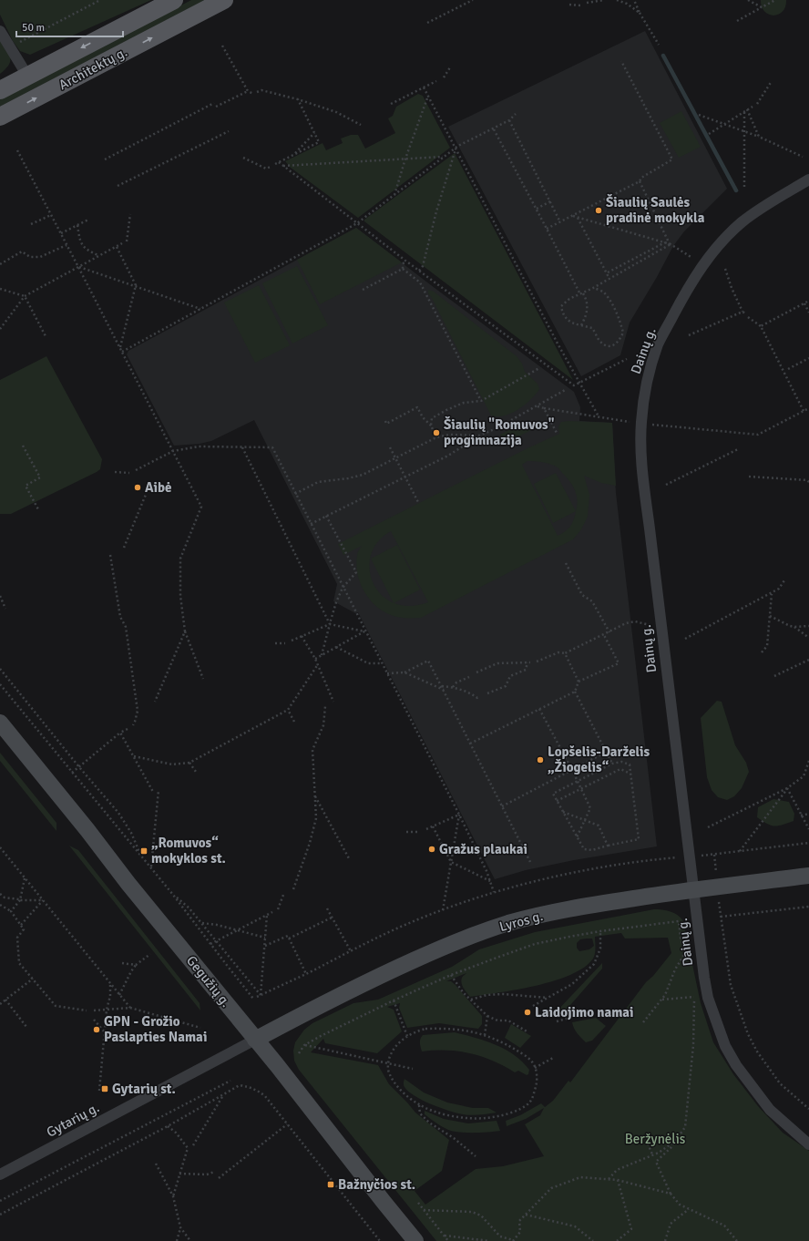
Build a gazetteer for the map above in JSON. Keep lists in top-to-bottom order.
{
  "streets": {
    "main road": ["Architektų g.", "Lyros g.", "Gegužių g."],
    "street": ["Dainų g.", "Gytarių g."]
  },
  "crossings": [
    ["Dainų g.", "Lyros g."],
    ["Lyros g.", "Gegužių g."],
    ["Lyros g.", "Gytarių g."],
    ["Gegužių g.", "Gytarių g."]
  ],
  "parks": ["Beržynėlis"],
  "places": {
    "other": [
      "Šiaulių Saulės pradinė mokykla",
      "Šiaulių \"Romuvos\" progimnazija",
      "Aibė",
      "Lopšelis-Darželis „Žiogelis“",
      "Gražus plaukai",
      "Laidojimo namai",
      "GPN - Grožio Paslapties Namai"
    ],
    "transit": ["„Romuvos“ mokyklos st.", "Gytarių st.", "Bažnyčios st."]
  },
  "scale_bar": "50 m"
}
